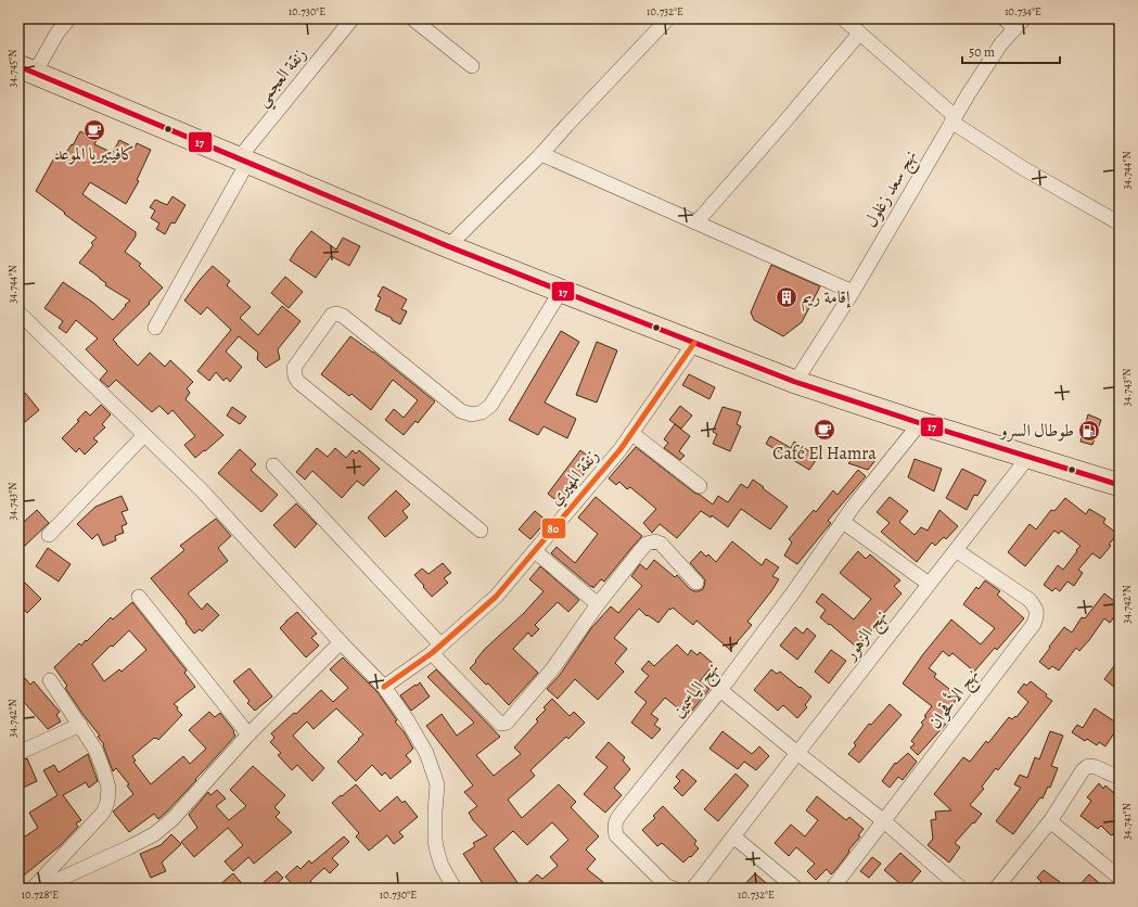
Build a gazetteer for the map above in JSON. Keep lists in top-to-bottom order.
{
  "streets": {
    "street": [
      "زنقة العجمي",
      "نهج سعد زغلول",
      "زنقة المهيري",
      "نهج الزهور",
      "نهج الياسمين",
      "نهج الأقحوان"
    ]
  },
  "crossings": [
    ["نهج الزهور", "نهج الأقحوان"]
  ],
  "places": {
    "cafe": ["كافيتيريا الموعد", "Café El Hamra"],
    "building": ["إقامة ريم"],
    "fuel station": ["طوطال السرو"]
  },
  "lines": ["transit line 17", "transit line 80"],
  "scale_bar": "50 m",
  "coordinates": [
    "10.730°E",
    "10.732°E",
    "10.734°E",
    "34.745°N",
    "34.744°N",
    "34.743°N",
    "34.742°N",
    "34.741°N",
    "10.728°E"
  ]
}
